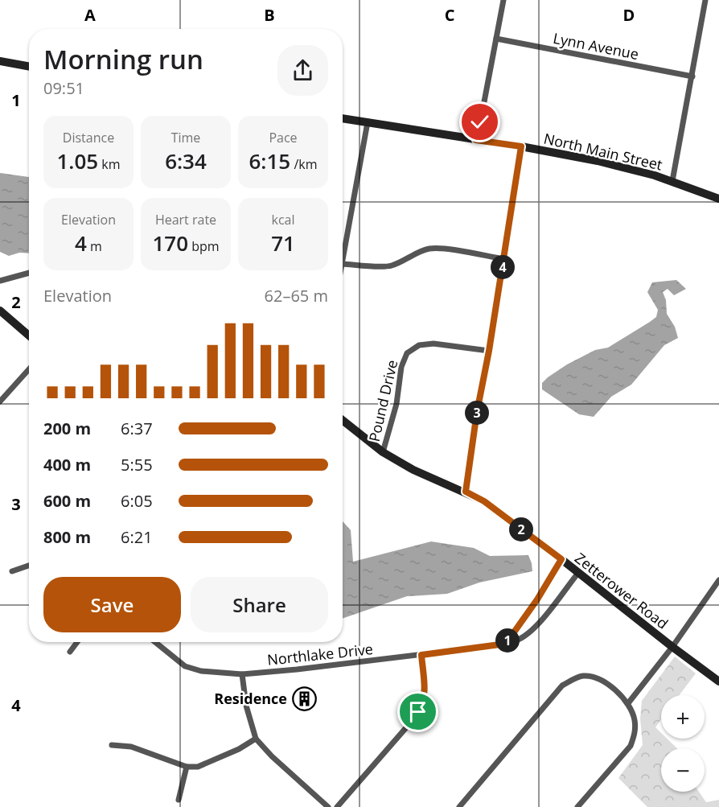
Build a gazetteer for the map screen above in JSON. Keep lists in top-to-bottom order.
{
  "streets": {
    "street": [
      "Lynn Avenue",
      "North Main Street",
      "Pound Drive",
      "Zetterower Road",
      "Northlake Drive"
    ]
  },
  "crossings": [
    ["Pound Drive", "Zetterower Road"],
    ["Zetterower Road", "Northlake Drive"]
  ],
  "places": {
    "building": ["Residence"]
  },
  "page": {
    "heading": ["Morning run", "09:51"],
    "stats": [
      ["Distance", "1.05 km"],
      ["Time", "6:34"],
      ["Pace", "6:15 /km"],
      ["Elevation", "4 m"],
      ["Heart rate", "170 bpm"],
      ["kcal", "71"]
    ],
    "pins": [
      "4",
      "3",
      "2",
      "1"
    ],
    "chart": ["Elevation", "62–65 m"],
    "list": [
      {
        "name": "200 m",
        "note": "6:37"
      },
      {
        "name": "400 m",
        "note": "5:55"
      },
      {
        "name": "600 m",
        "note": "6:05"
      },
      {
        "name": "800 m",
        "note": "6:21"
      }
    ],
    "buttons": ["Save", "Share"],
    "map_buttons": ["+", "−"]
  },
  "grid": {
    "columns": [
      "A",
      "B",
      "C",
      "D"
    ],
    "rows": [
      "1",
      "2",
      "3",
      "4"
    ]
  }
}
